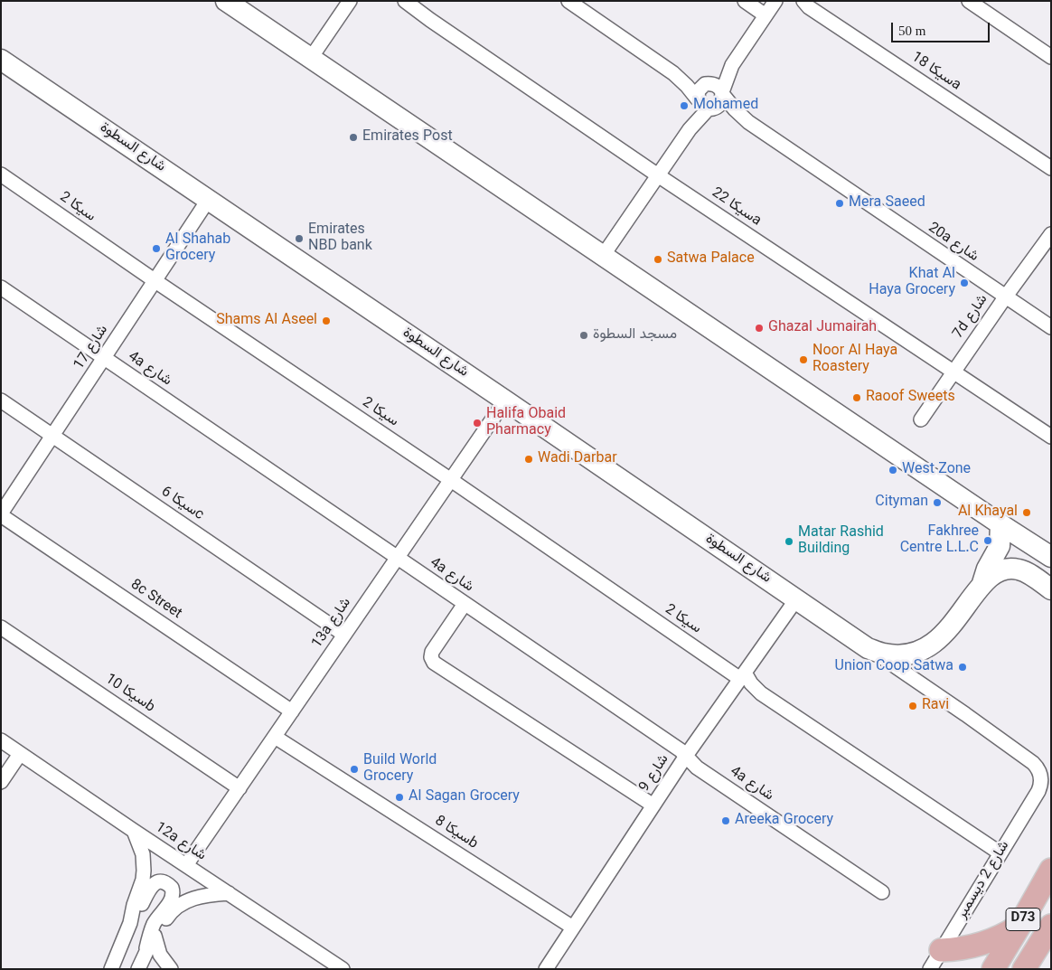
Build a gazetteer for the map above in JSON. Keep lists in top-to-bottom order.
{
  "streets": {
    "main road": ["شارع السطوة", "D73"],
    "street": [
      "سيكا 18a",
      "سيكا 2",
      "سيكا 22a",
      "20a شارع",
      "7d شارع",
      "شارع 17",
      "4a شارع",
      "سيكا 6c",
      "8c Street",
      "13a شارع",
      "سيكا 10b",
      "شارع 9",
      "سيكا 8b",
      "12a شارع",
      "شارع 2 ديسمبر"
    ]
  },
  "crossings": [
    ["شارع السطوة", "شارع 17"],
    ["شارع السطوة", "13a شارع"],
    ["شارع السطوة", "شارع 9"],
    ["شارع السطوة", "شارع 2 ديسمبر"],
    ["سيكا 2", "شارع 17"],
    ["سيكا 2", "13a شارع"],
    ["سيكا 2", "شارع 9"],
    ["سيكا 2", "شارع 2 ديسمبر"],
    ["سيكا 22a", "7d شارع"],
    ["20a شارع", "7d شارع"],
    ["شارع 17", "4a شارع"],
    ["شارع 17", "سيكا 6c"],
    ["شارع 17", "8c Street"],
    ["4a شارع", "13a شارع"],
    ["4a شارع", "شارع 9"],
    ["سيكا 6c", "13a شارع"],
    ["8c Street", "13a شارع"],
    ["13a شارع", "سيكا 10b"],
    ["13a شارع", "سيكا 8b"],
    ["13a شارع", "12a شارع"],
    ["شارع 9", "سيكا 8b"]
  ],
  "places": [
    "Mohamed",
    "Emirates Post",
    "Mera Saeed",
    "Emirates NBD bank",
    "Al Shahab Grocery",
    "Satwa Palace",
    "Khat Al Haya Grocery",
    "Shams Al Aseel",
    "Ghazal Jumairah",
    "مسجد السطوة",
    "Noor Al Haya Roastery",
    "Raoof Sweets",
    "Halifa Obaid Pharmacy",
    "Wadi Darbar",
    "West Zone",
    "Cityman",
    "Al Khayal",
    "Fakhree Centre L.L.C",
    "Matar Rashid Building",
    "Union Coop Satwa",
    "Ravi",
    "Build World Grocery",
    "Al Sagan Grocery",
    "Areeka Grocery"
  ],
  "scale_bar": "50 m"
}
